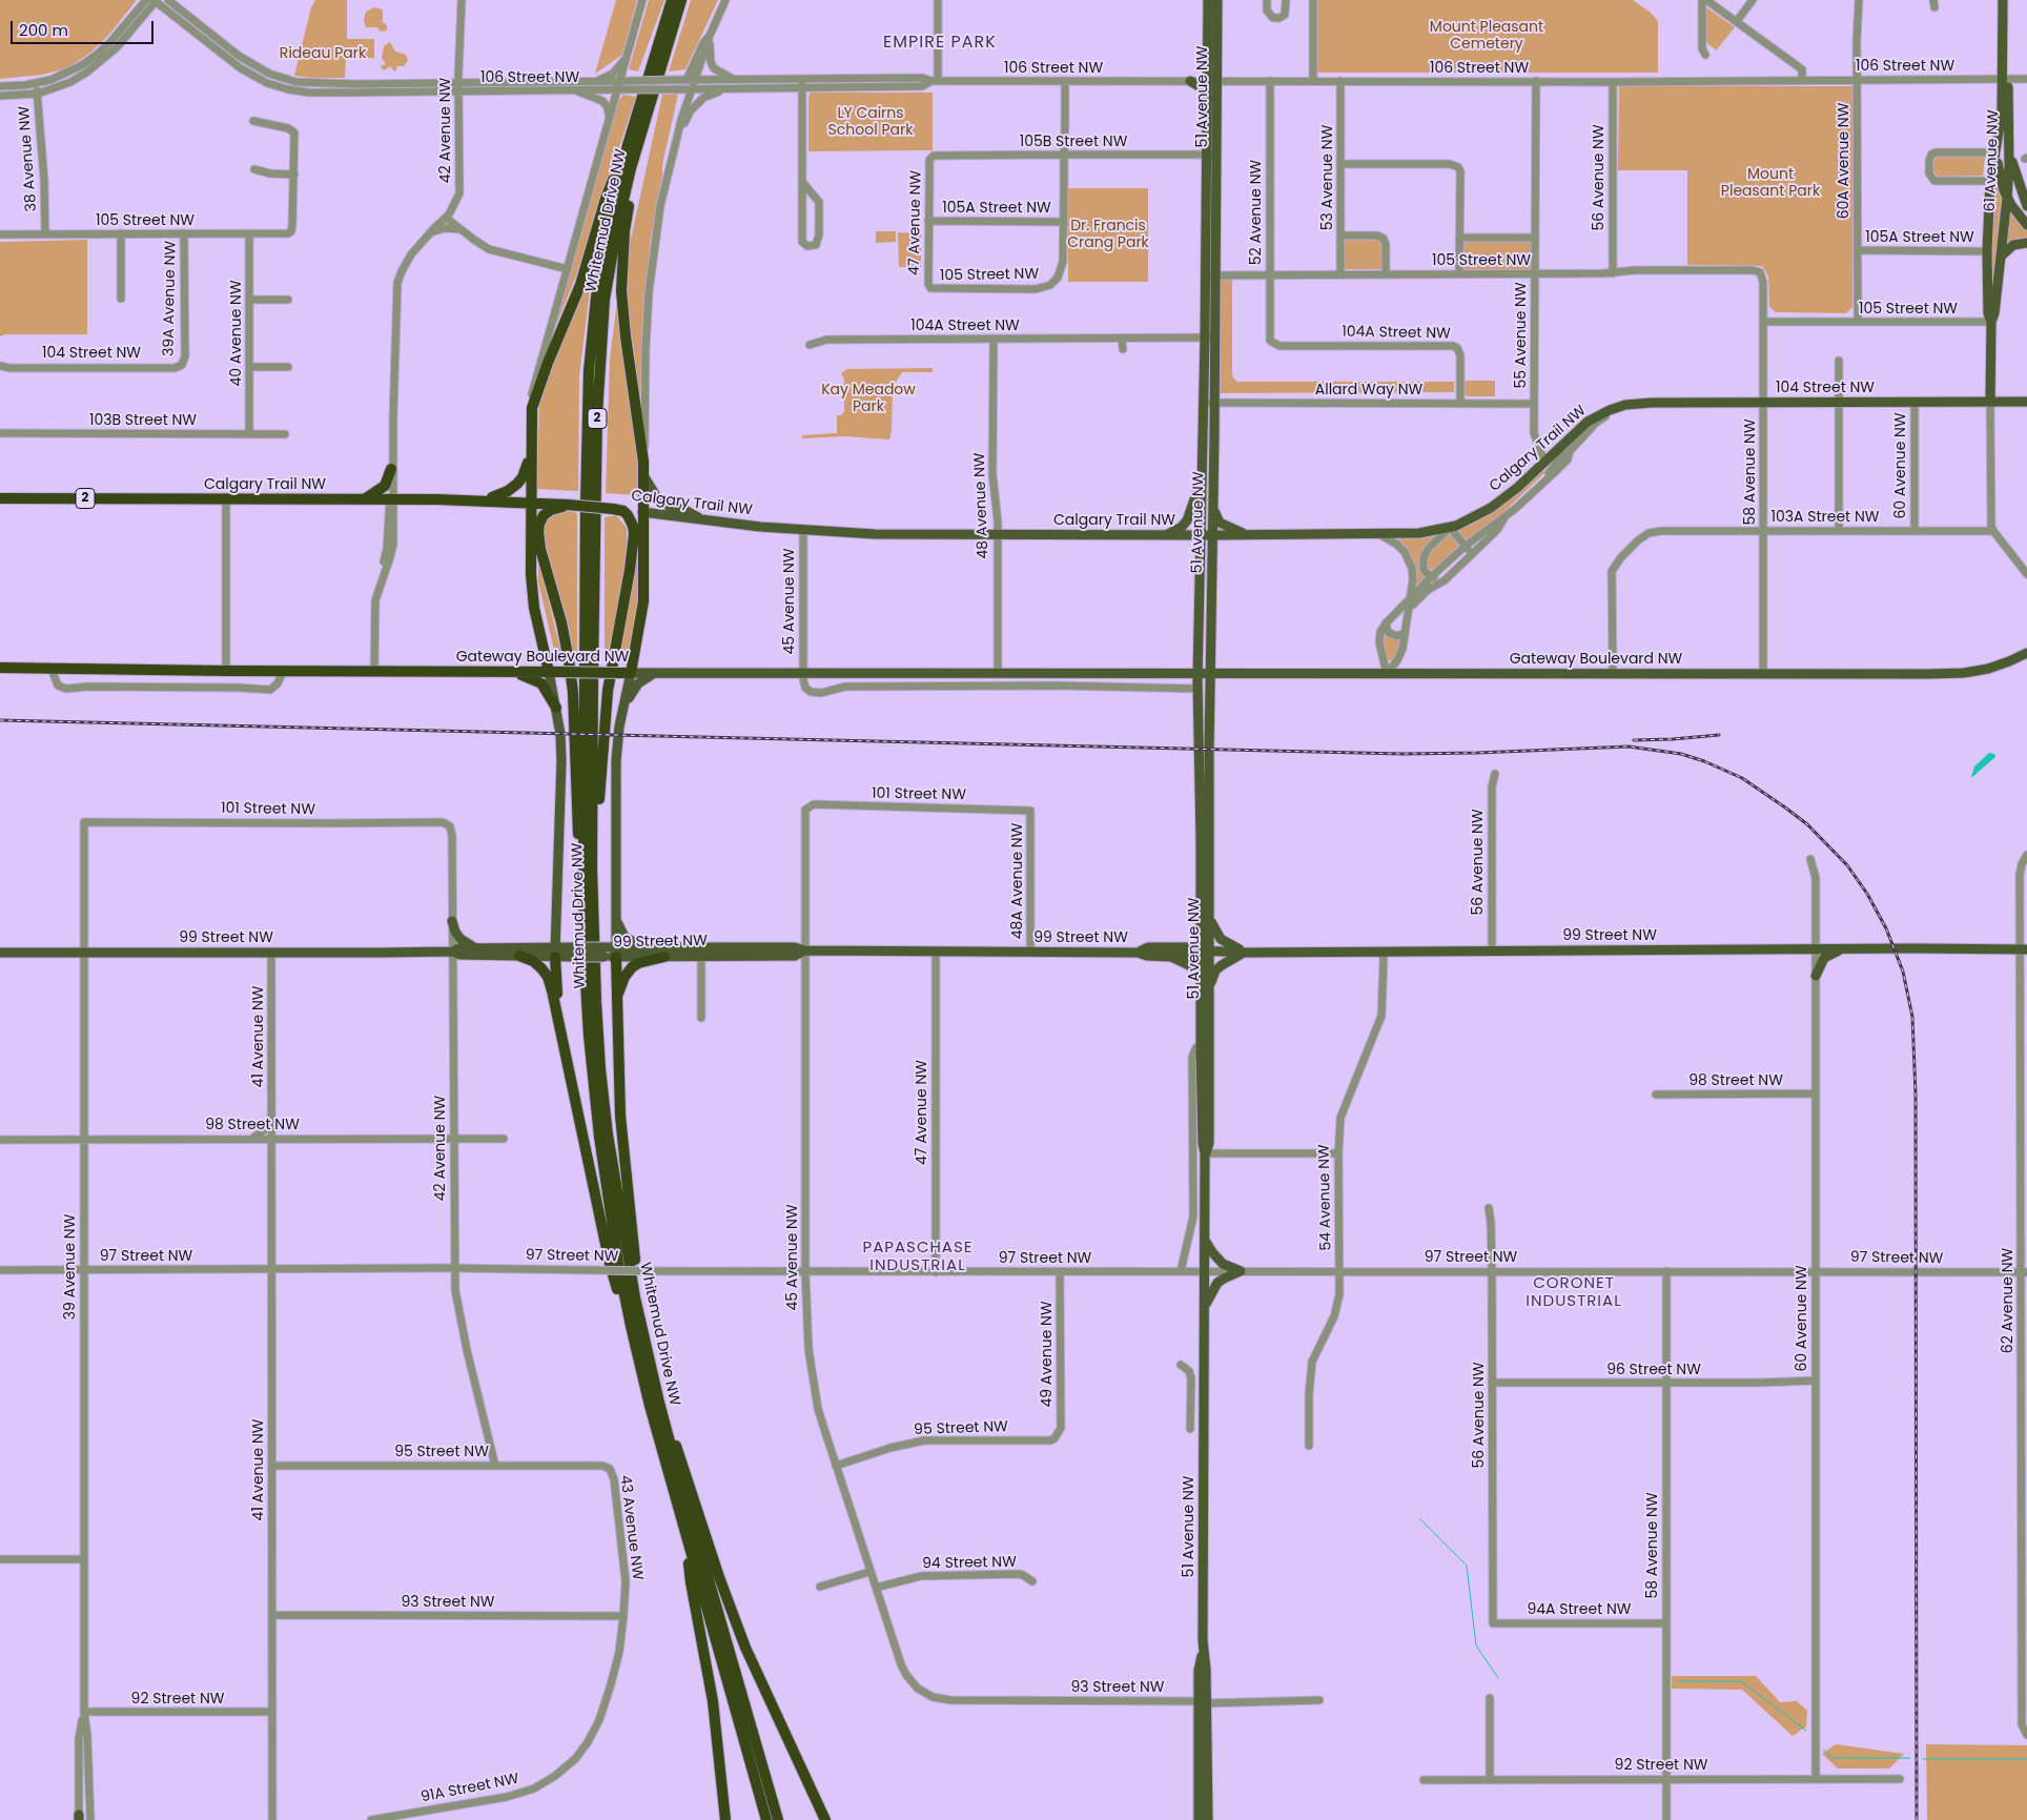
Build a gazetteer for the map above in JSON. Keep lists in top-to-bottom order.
{
  "streets": {
    "highway": [
      "Whitemud Drive NW",
      "2",
      "Calgary Trail NW",
      "Gateway Boulevard NW"
    ],
    "main road": [
      "51 Avenue NW",
      "61 Avenue NW",
      "104 Street NW",
      "99 Street NW"
    ],
    "street": [
      "106 Street NW",
      "42 Avenue NW",
      "105B Street NW",
      "38 Avenue NW",
      "60A Avenue NW",
      "53 Avenue NW",
      "56 Avenue NW",
      "105A Street NW",
      "52 Avenue NW",
      "105 Street NW",
      "47 Avenue NW",
      "39A Avenue NW",
      "104A Street NW",
      "40 Avenue NW",
      "55 Avenue NW",
      "Allard Way NW",
      "103B Street NW",
      "60 Avenue NW",
      "58 Avenue NW",
      "48 Avenue NW",
      "103A Street NW",
      "45 Avenue NW",
      "101 Street NW",
      "48A Avenue NW",
      "41 Avenue NW",
      "98 Street NW",
      "54 Avenue NW",
      "97 Street NW",
      "39 Avenue NW",
      "62 Avenue NW",
      "49 Avenue NW",
      "96 Street NW",
      "95 Street NW",
      "43 Avenue NW",
      "94 Street NW",
      "93 Street NW",
      "94A Street NW",
      "92 Street NW",
      "91A Street NW"
    ]
  },
  "crossings": [
    ["106 Street NW", "51 Avenue NW"],
    ["106 Street NW", "42 Avenue NW"],
    ["106 Street NW", "38 Avenue NW"],
    ["106 Street NW", "60A Avenue NW"],
    ["106 Street NW", "61 Avenue NW"],
    ["106 Street NW", "53 Avenue NW"],
    ["106 Street NW", "56 Avenue NW"],
    ["106 Street NW", "52 Avenue NW"],
    ["106 Street NW", "Whitemud Drive NW"],
    ["106 Street NW", "55 Avenue NW"],
    ["51 Avenue NW", "105B Street NW"],
    ["51 Avenue NW", "105 Street NW"],
    ["51 Avenue NW", "104A Street NW"],
    ["51 Avenue NW", "Allard Way NW"],
    ["51 Avenue NW", "Calgary Trail NW"],
    ["51 Avenue NW", "Gateway Boulevard NW"],
    ["51 Avenue NW", "99 Street NW"],
    ["51 Avenue NW", "97 Street NW"],
    ["51 Avenue NW", "93 Street NW"],
    ["42 Avenue NW", "Calgary Trail NW"],
    ["42 Avenue NW", "Gateway Boulevard NW"],
    ["42 Avenue NW", "101 Street NW"],
    ["42 Avenue NW", "99 Street NW"],
    ["42 Avenue NW", "98 Street NW"],
    ["42 Avenue NW", "97 Street NW"],
    ["42 Avenue NW", "95 Street NW"],
    ["105B Street NW", "47 Avenue NW"],
    ["38 Avenue NW", "105 Street NW"],
    ["60A Avenue NW", "105A Street NW"],
    ["60A Avenue NW", "105 Street NW"],
    ["61 Avenue NW", "105 Street NW"],
    ["61 Avenue NW", "104 Street NW"],
    ["61 Avenue NW", "103A Street NW"],
    ["53 Avenue NW", "105 Street NW"],
    ["56 Avenue NW", "105 Street NW"],
    ["56 Avenue NW", "99 Street NW"],
    ["56 Avenue NW", "97 Street NW"],
    ["56 Avenue NW", "96 Street NW"],
    ["56 Avenue NW", "94A Street NW"],
    ["105A Street NW", "105 Street NW"],
    ["105A Street NW", "47 Avenue NW"],
    ["52 Avenue NW", "105 Street NW"],
    ["52 Avenue NW", "104A Street NW"],
    ["105 Street NW", "47 Avenue NW"],
    ["105 Street NW", "39A Avenue NW"],
    ["105 Street NW", "40 Avenue NW"],
    ["105 Street NW", "55 Avenue NW"],
    ["105 Street NW", "58 Avenue NW"],
    ["47 Avenue NW", "99 Street NW"],
    ["47 Avenue NW", "97 Street NW"],
    ["39A Avenue NW", "104 Street NW"],
    ["104A Street NW", "Allard Way NW"],
    ["104A Street NW", "48 Avenue NW"],
    ["40 Avenue NW", "103B Street NW"],
    ["55 Avenue NW", "Allard Way NW"],
    ["55 Avenue NW", "Calgary Trail NW"],
    ["104 Street NW", "Calgary Trail NW"],
    ["104 Street NW", "60 Avenue NW"],
    ["104 Street NW", "58 Avenue NW"],
    ["Calgary Trail NW", "48 Avenue NW"],
    ["Calgary Trail NW", "45 Avenue NW"],
    ["Calgary Trail NW", "Gateway Boulevard NW"],
    ["60 Avenue NW", "103A Street NW"],
    ["60 Avenue NW", "99 Street NW"],
    ["60 Avenue NW", "98 Street NW"],
    ["60 Avenue NW", "97 Street NW"],
    ["60 Avenue NW", "96 Street NW"],
    ["60 Avenue NW", "92 Street NW"],
    ["58 Avenue NW", "103A Street NW"],
    ["58 Avenue NW", "Gateway Boulevard NW"],
    ["58 Avenue NW", "97 Street NW"],
    ["58 Avenue NW", "96 Street NW"],
    ["58 Avenue NW", "94A Street NW"],
    ["58 Avenue NW", "92 Street NW"],
    ["48 Avenue NW", "Gateway Boulevard NW"],
    ["103A Street NW", "Gateway Boulevard NW"],
    ["45 Avenue NW", "Gateway Boulevard NW"],
    ["45 Avenue NW", "101 Street NW"],
    ["45 Avenue NW", "99 Street NW"],
    ["45 Avenue NW", "97 Street NW"],
    ["45 Avenue NW", "95 Street NW"],
    ["45 Avenue NW", "94 Street NW"],
    ["45 Avenue NW", "93 Street NW"],
    ["101 Street NW", "48A Avenue NW"],
    ["101 Street NW", "39 Avenue NW"],
    ["48A Avenue NW", "99 Street NW"],
    ["99 Street NW", "41 Avenue NW"],
    ["99 Street NW", "54 Avenue NW"],
    ["99 Street NW", "39 Avenue NW"],
    ["99 Street NW", "62 Avenue NW"],
    ["41 Avenue NW", "98 Street NW"],
    ["41 Avenue NW", "97 Street NW"],
    ["41 Avenue NW", "95 Street NW"],
    ["41 Avenue NW", "93 Street NW"],
    ["41 Avenue NW", "92 Street NW"],
    ["98 Street NW", "39 Avenue NW"],
    ["54 Avenue NW", "97 Street NW"],
    ["97 Street NW", "39 Avenue NW"],
    ["97 Street NW", "62 Avenue NW"],
    ["97 Street NW", "49 Avenue NW"],
    ["39 Avenue NW", "92 Street NW"],
    ["49 Avenue NW", "95 Street NW"],
    ["95 Street NW", "43 Avenue NW"],
    ["43 Avenue NW", "93 Street NW"],
    ["43 Avenue NW", "91A Street NW"]
  ],
  "districts": ["EMPIRE PARK", "PAPASCHASE INDUSTRIAL", "CORONET INDUSTRIAL"],
  "parks": [
    "Mount Pleasant Cemetery",
    "Rideau Park",
    "LY Cairns School Park",
    "Mount Pleasant Park",
    "Dr. Francis Crang Park",
    "Kay Meadow Park"
  ],
  "scale_bar": "200 m"
}
